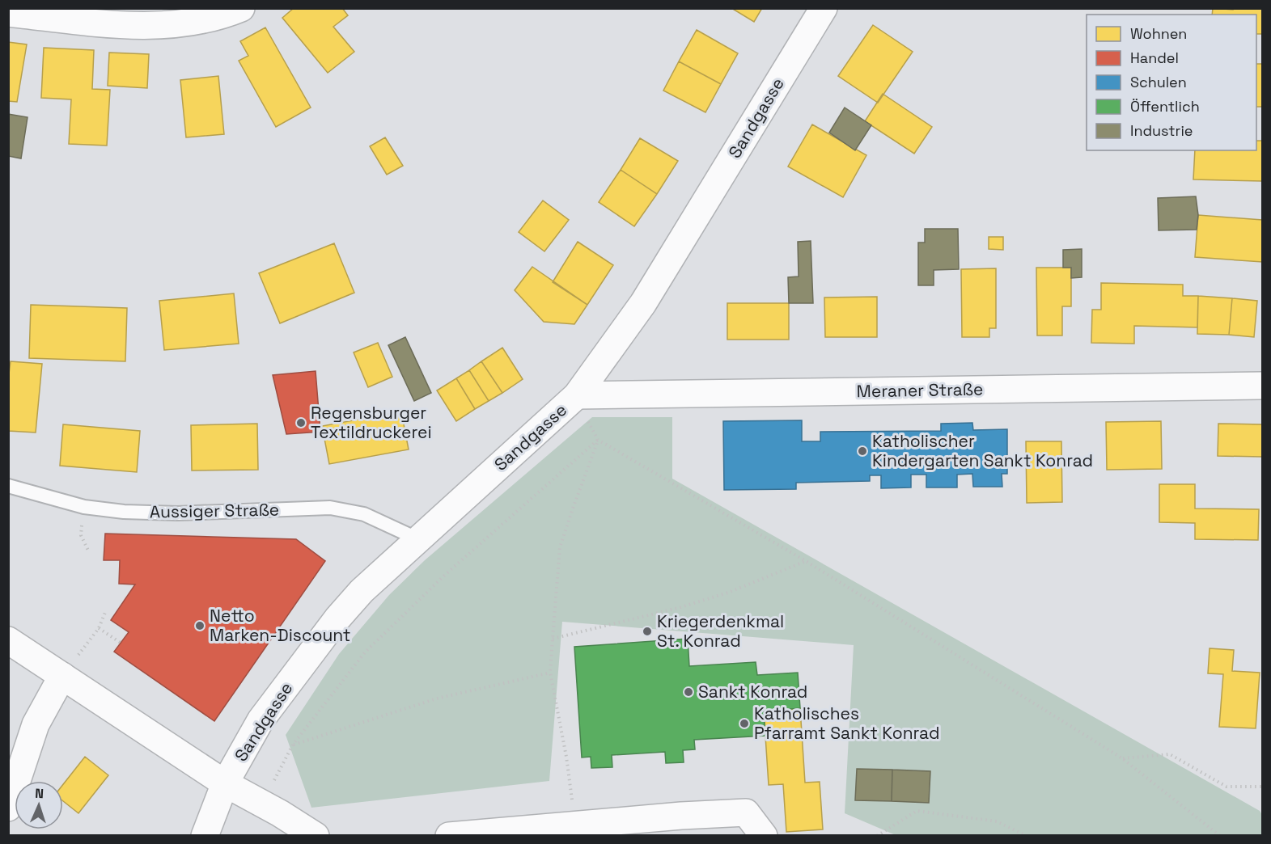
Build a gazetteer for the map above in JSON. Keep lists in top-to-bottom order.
{
  "streets": {
    "street": ["Sandgasse", "Meraner Straße"],
    "lane": ["Aussiger Straße"]
  },
  "crossings": [
    ["Sandgasse", "Meraner Straße"],
    ["Sandgasse", "Aussiger Straße"]
  ],
  "places": [
    "Regensburger Textildruckerei",
    "Katholischer Kindergarten Sankt Konrad",
    "Netto Marken-Discount",
    "Kriegerdenkmal St. Konrad",
    "Sankt Konrad",
    "Katholisches Pfarramt Sankt Konrad"
  ],
  "legend": [
    "Wohnen",
    "Handel",
    "Schulen",
    "Öffentlich",
    "Industrie"
  ],
  "north": "top"
}
